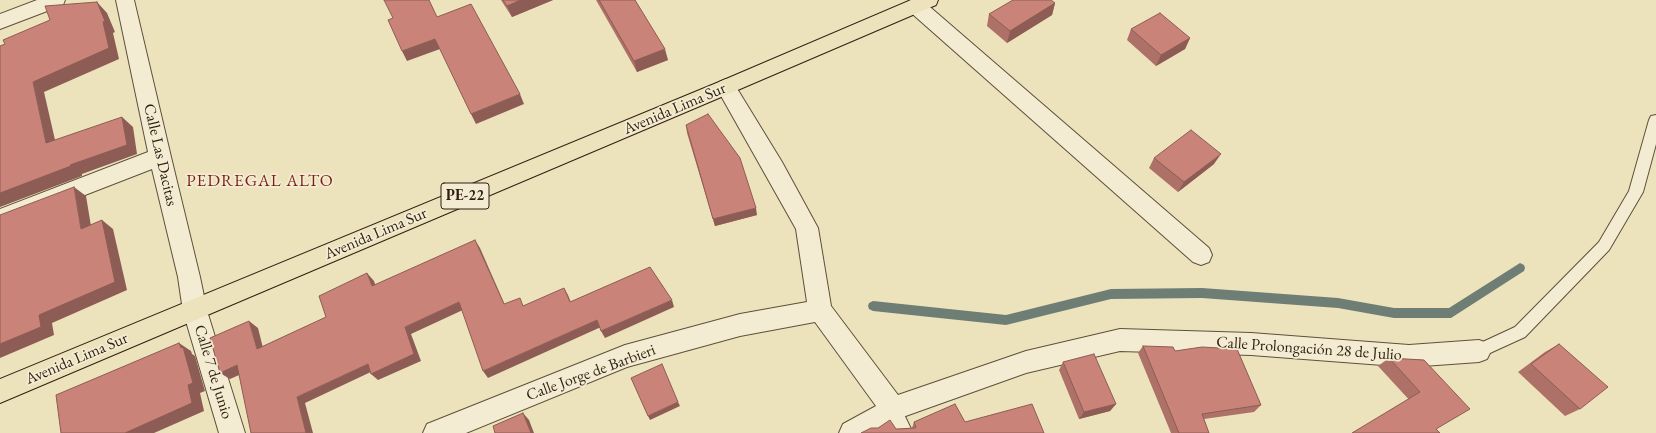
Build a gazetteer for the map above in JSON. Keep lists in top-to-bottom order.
{
  "streets": {
    "highway": ["Avenida Lima Sur", "PE-22"],
    "street": [
      "Calle Las Dacitas",
      "Calle Prolongación 28 de Julio",
      "Calle 7 de Junio",
      "Calle Jorge de Barbieri"
    ]
  },
  "crossings": [
    ["Avenida Lima Sur", "Calle Las Dacitas"],
    ["Avenida Lima Sur", "Calle 7 de Junio"],
    ["Calle Las Dacitas", "Calle 7 de Junio"]
  ],
  "districts": ["PEDREGAL ALTO"]
}
